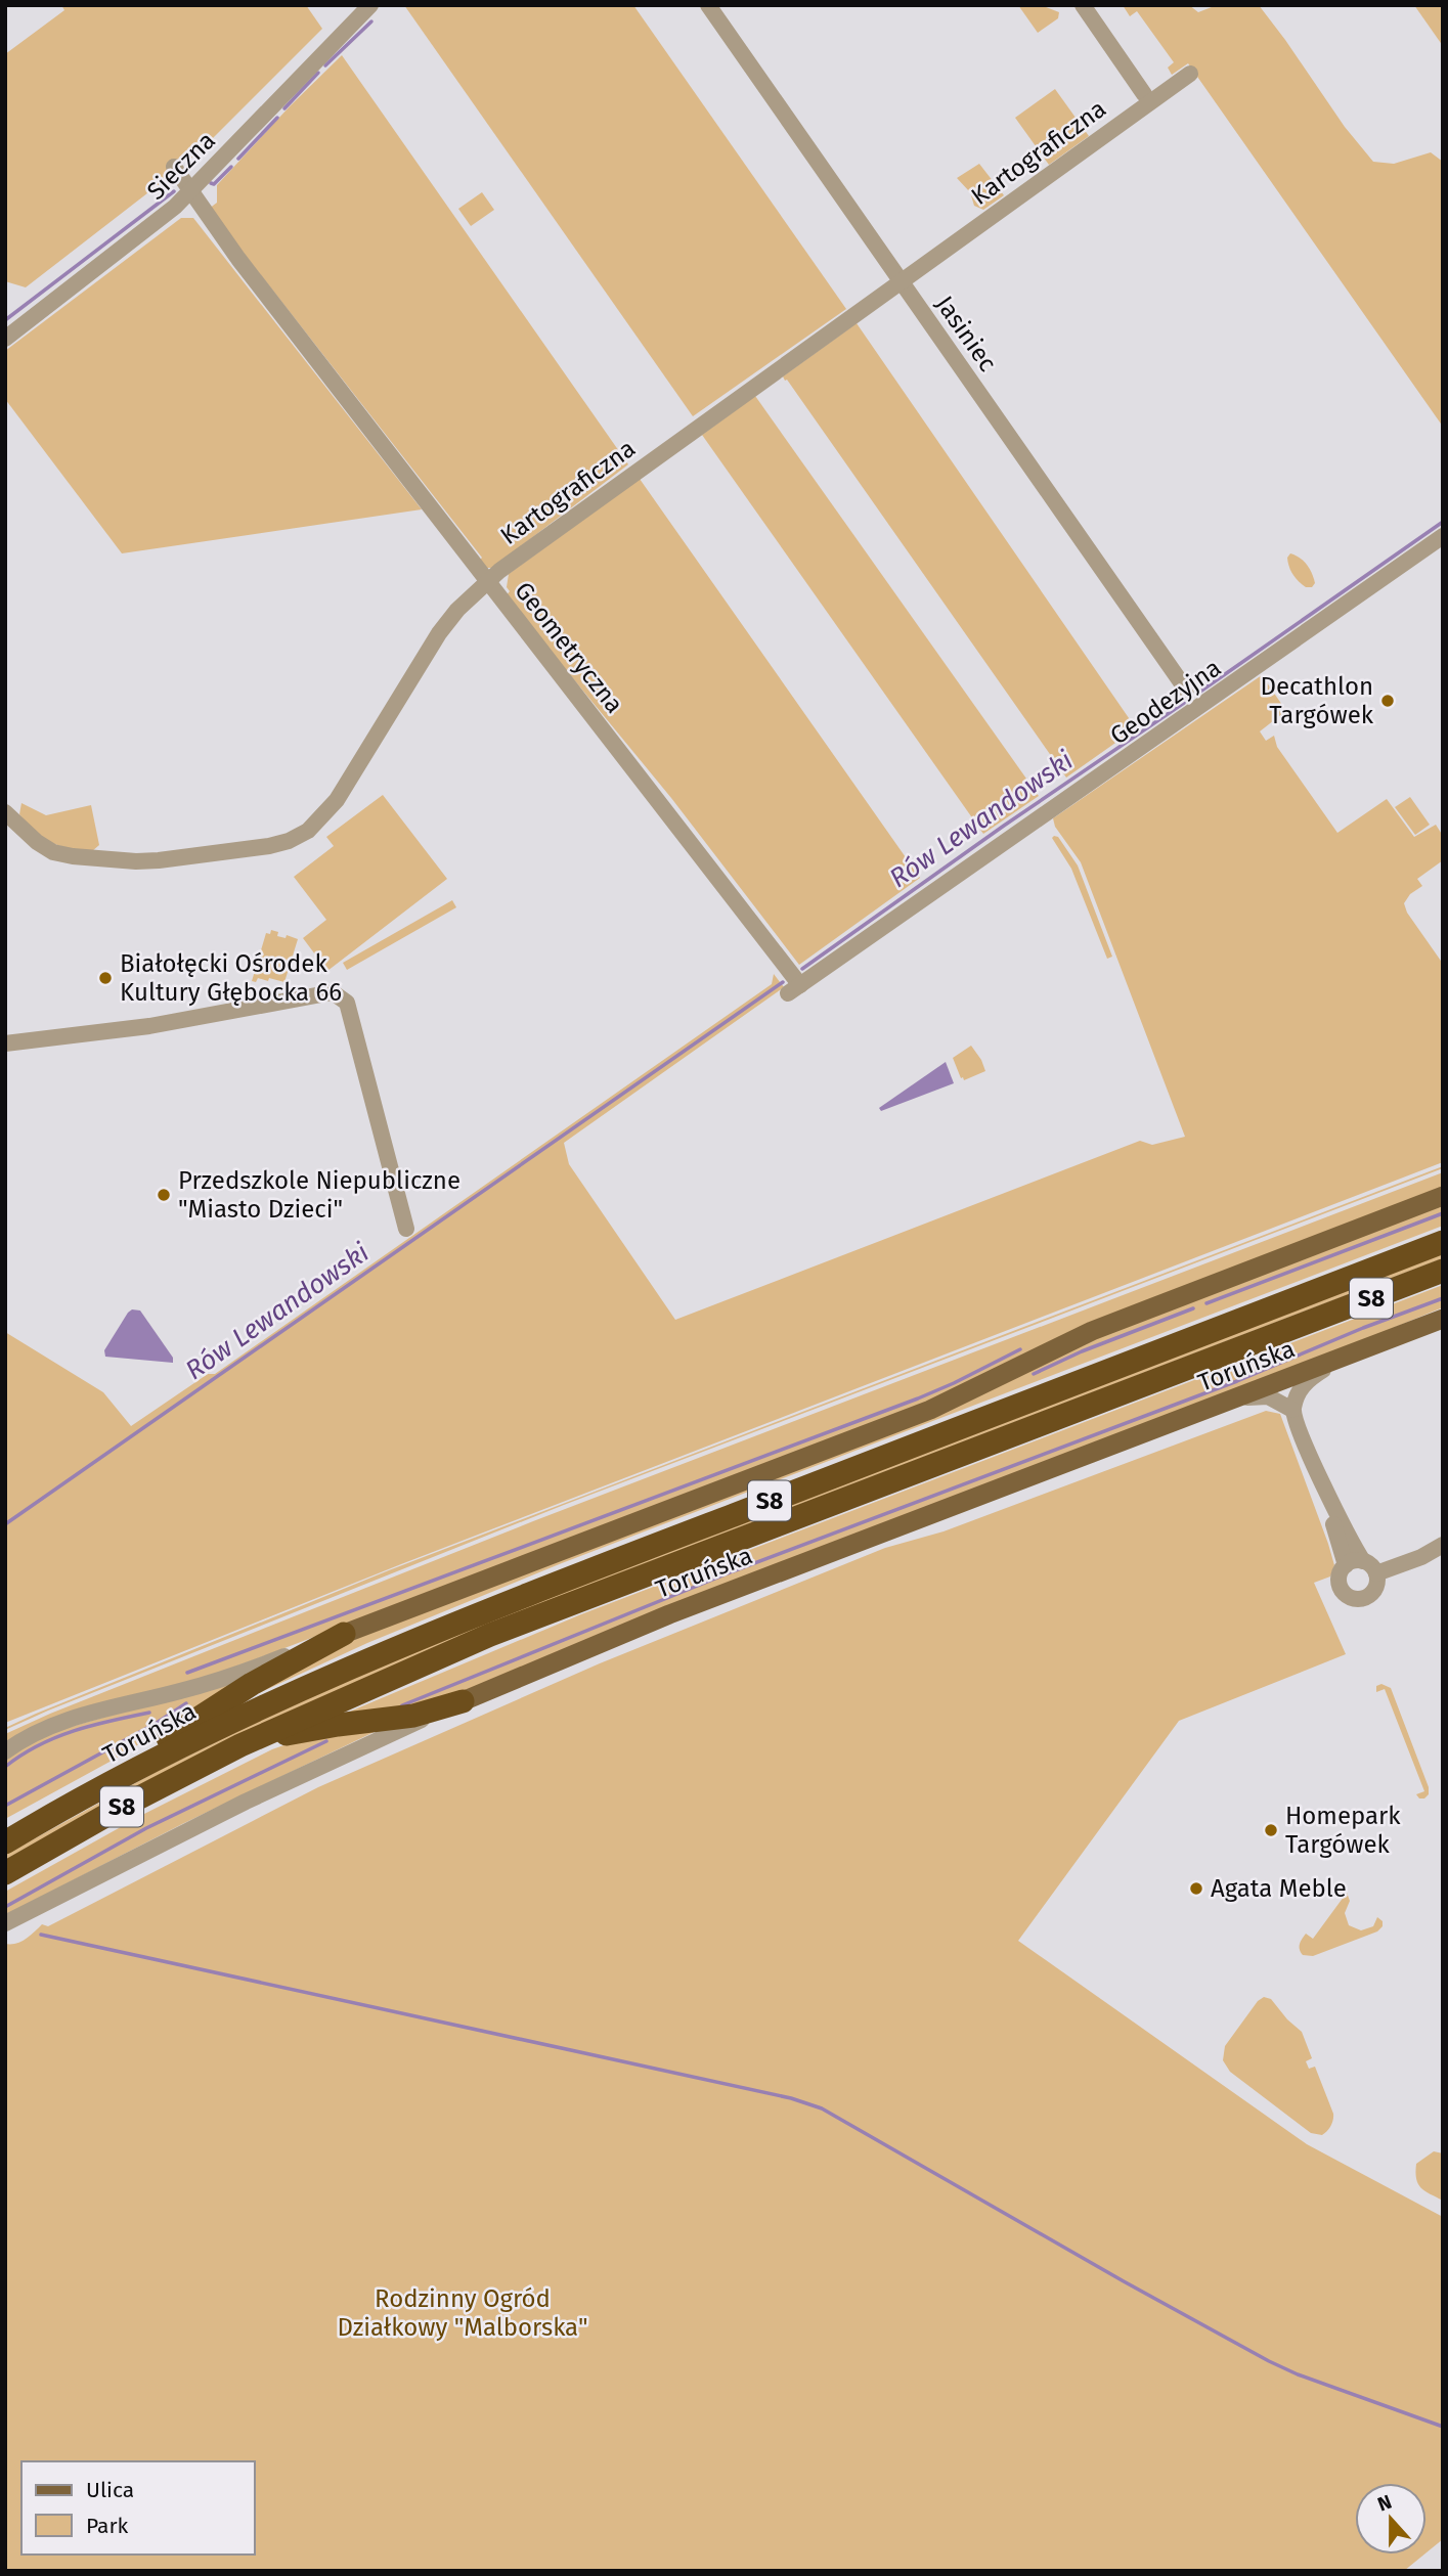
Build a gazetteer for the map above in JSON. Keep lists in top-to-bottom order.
{
  "streets": {
    "highway": ["S8", "Toruńska"],
    "street": [
      "Kartograficzna",
      "Sieczna",
      "Jasiniec",
      "Geometryczna",
      "Geodezyjna"
    ]
  },
  "crossings": [
    ["Kartograficzna", "Jasiniec"],
    ["Kartograficzna", "Geometryczna"],
    ["Sieczna", "Geometryczna"],
    ["Geometryczna", "Geodezyjna"]
  ],
  "water": ["Rów Lewandowski"],
  "parks": ["Rodzinny Ogród Działkowy \"Malborska\""],
  "places": [
    "Decathlon Targówek",
    "Białołęcki Ośrodek Kultury Głębocka 66",
    "Przedszkole Niepubliczne \"Miasto Dzieci\"",
    "Homepark Targówek",
    "Agata Meble"
  ],
  "legend": ["Ulica", "Park"],
  "north": "top"
}
